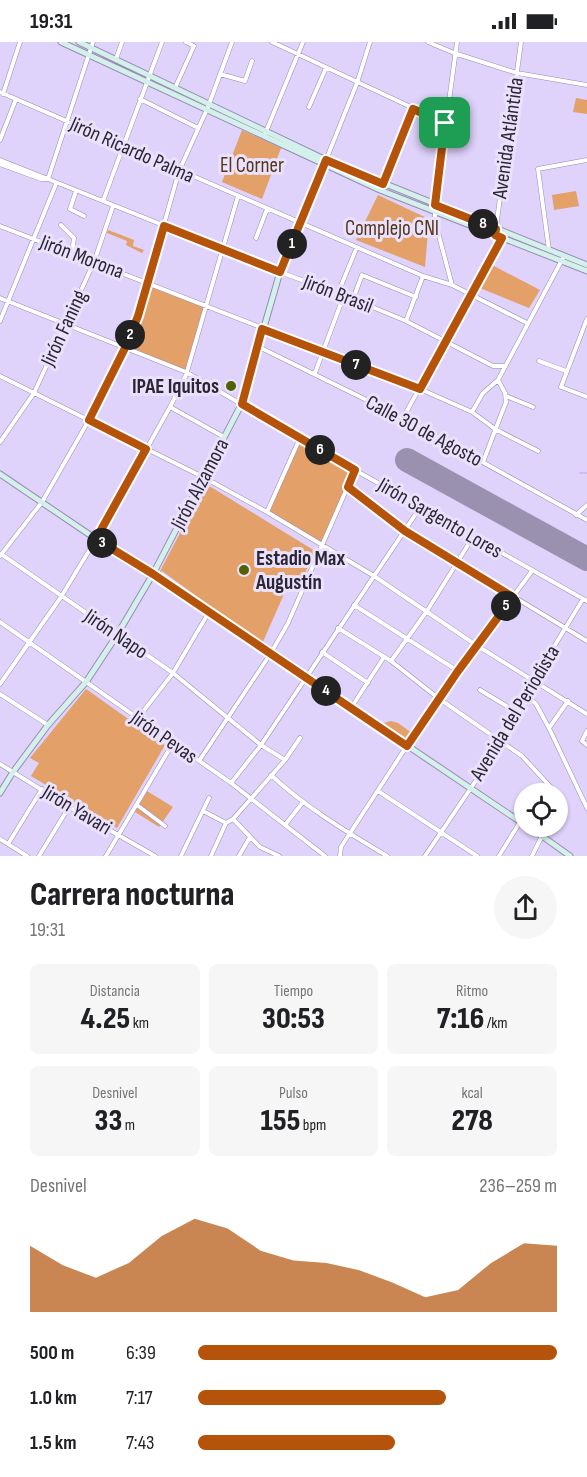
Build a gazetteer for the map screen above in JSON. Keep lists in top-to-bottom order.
{
  "streets": {
    "street": [
      "Avenida Atlántida",
      "Jirón Ricardo Palma",
      "Jirón Morona",
      "Jirón Brasil",
      "Jirón Faning",
      "Calle 30 de Agosto",
      "Jirón Alzamora",
      "Jirón Sargento Lores",
      "Jirón Napo",
      "Avenida del Periodista",
      "Jirón Pevas",
      "Jirón Yavari"
    ]
  },
  "crossings": [
    ["Jirón Ricardo Palma", "Jirón Alzamora"],
    ["Jirón Morona", "Jirón Faning"],
    ["Jirón Morona", "Jirón Alzamora"],
    ["Jirón Brasil", "Jirón Faning"],
    ["Jirón Brasil", "Jirón Alzamora"],
    ["Jirón Faning", "Jirón Sargento Lores"],
    ["Calle 30 de Agosto", "Jirón Alzamora"],
    ["Jirón Alzamora", "Jirón Sargento Lores"],
    ["Jirón Alzamora", "Jirón Napo"],
    ["Jirón Alzamora", "Jirón Pevas"],
    ["Jirón Alzamora", "Jirón Yavari"],
    ["Jirón Sargento Lores", "Avenida del Periodista"]
  ],
  "parks": ["El Corner", "Complejo CNI"],
  "places": ["IPAE Iquitos", "Estadio Max Augustín"],
  "page": {
    "status": "19:31",
    "pins": [
      "8",
      "1",
      "2",
      "7",
      "6",
      "3",
      "5",
      "4"
    ],
    "heading": ["Carrera nocturna", "19:31"],
    "stats": [
      ["Distancia", "4.25 km"],
      ["Tiempo", "30:53"],
      ["Ritmo", "7:16 /km"],
      ["Desnivel", "33 m"],
      ["Pulso", "155 bpm"],
      ["kcal", "278"]
    ],
    "chart": ["Desnivel", "236–259 m"],
    "list": [
      {
        "name": "500 m",
        "note": "6:39"
      },
      {
        "name": "1.0 km",
        "note": "7:17"
      },
      {
        "name": "1.5 km",
        "note": "7:43"
      }
    ]
  }
}
